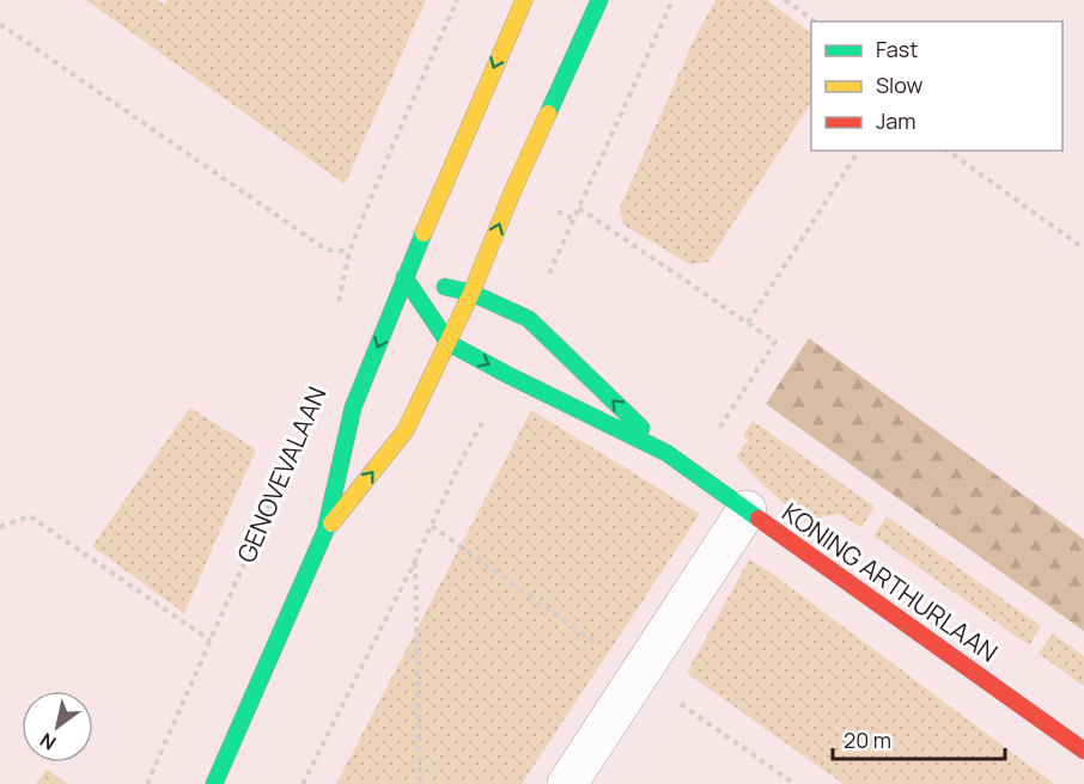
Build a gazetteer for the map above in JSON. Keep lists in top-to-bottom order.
{
  "streets": {
    "main road": ["GENOVEVALAAN", "KONING ARTHURLAAN"]
  },
  "crossings": [
    ["GENOVEVALAAN", "KONING ARTHURLAAN"]
  ],
  "legend": ["Fast", "Slow", "Jam"],
  "scale_bar": "20 m",
  "north": "bottom left"
}
